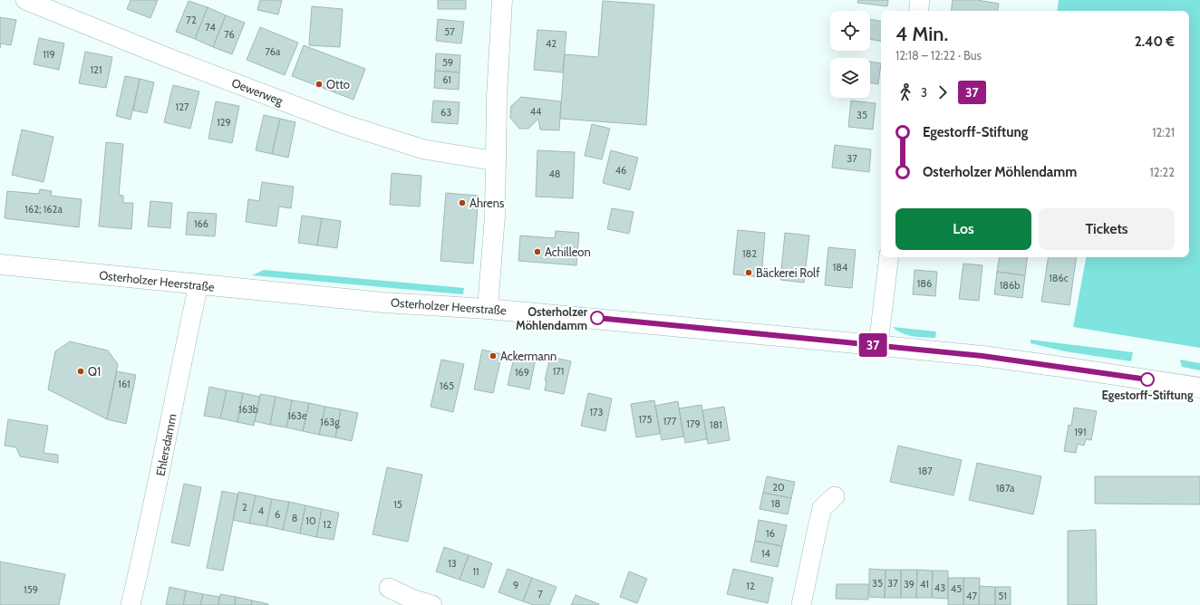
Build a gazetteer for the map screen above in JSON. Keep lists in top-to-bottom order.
{
  "streets": {
    "main road": ["Osterholzer Heerstraße"],
    "street": ["Oewerweg", "Ehlersdamm"]
  },
  "crossings": [
    ["Osterholzer Heerstraße", "Ehlersdamm"]
  ],
  "places": [
    "Otto",
    "Ahrens",
    "Achilleon",
    "Bäckerei Rolf",
    "Osterholzer Möhlendamm",
    "Ackermann",
    "Q1",
    "Egestorff-Stiftung"
  ],
  "lines": ["bus line 37"],
  "house_numbers": [
    "72",
    "74",
    "57",
    "76",
    "42",
    "76a",
    "119",
    "59",
    "121",
    "61",
    "127",
    "44",
    "63",
    "35",
    "129",
    "37",
    "46",
    "48",
    "162; 162a",
    "166",
    "182",
    "184",
    "186c",
    "186",
    "186b",
    "171",
    "169",
    "161",
    "165",
    "163b",
    "173",
    "163e",
    "175",
    "177",
    "163g",
    "179",
    "181",
    "191",
    "187",
    "20",
    "187a",
    "18",
    "15",
    "2",
    "4",
    "6",
    "8",
    "10",
    "12",
    "16",
    "14",
    "13",
    "11",
    "35",
    "37",
    "39",
    "41",
    "9",
    "12",
    "43",
    "45",
    "159",
    "7",
    "47",
    "51"
  ],
  "page": {
    "on_map": "37",
    "heading": ["4 Min.", "12:18 – 12:22 · Bus", "2.40 €"],
    "legs": ["3", "37"],
    "list": [
      {
        "name": "Egestorff-Stiftung",
        "value": "12:21"
      },
      {
        "name": "Osterholzer Möhlendamm",
        "value": "12:22"
      }
    ],
    "buttons": ["Los", "Tickets"]
  }
}
